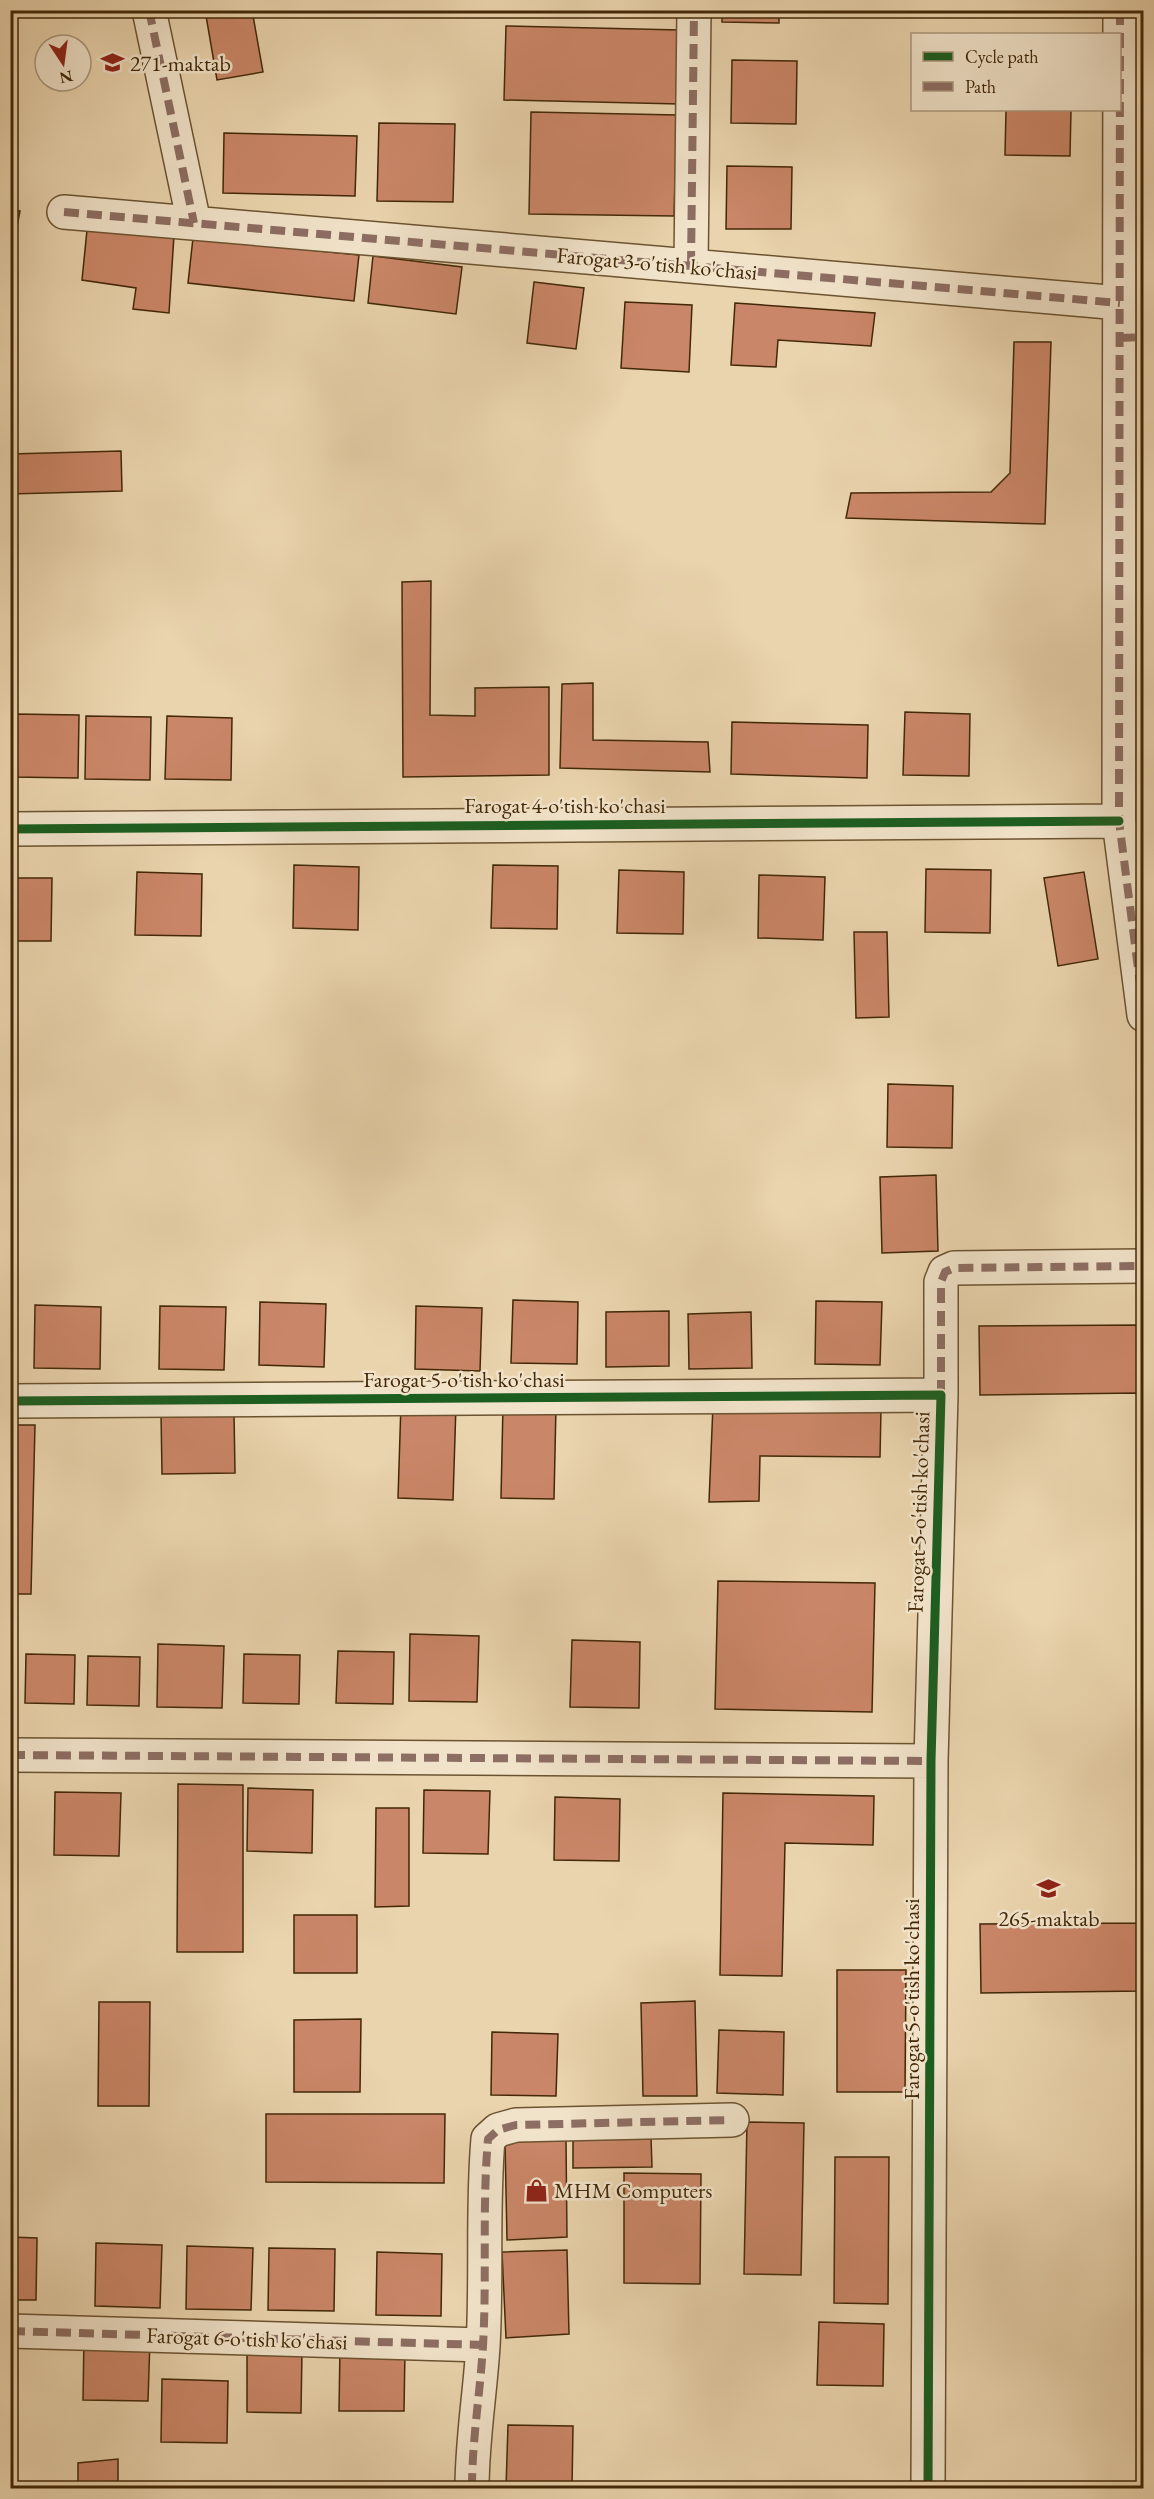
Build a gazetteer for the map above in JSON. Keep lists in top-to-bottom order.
{
  "streets": {
    "street": [
      "Farogat 3-o'tish ko'chasi",
      "Farogat 4-o'tish ko'chasi",
      "Farogat 5-o'tish ko'chasi",
      "Farogat 6-o'tish ko'chasi"
    ]
  },
  "places": {
    "school or university": ["271-maktab", "265-maktab"],
    "shop": ["MHM Computers"]
  },
  "legend": ["Cycle path", "Path"],
  "north": "bottom"
}
